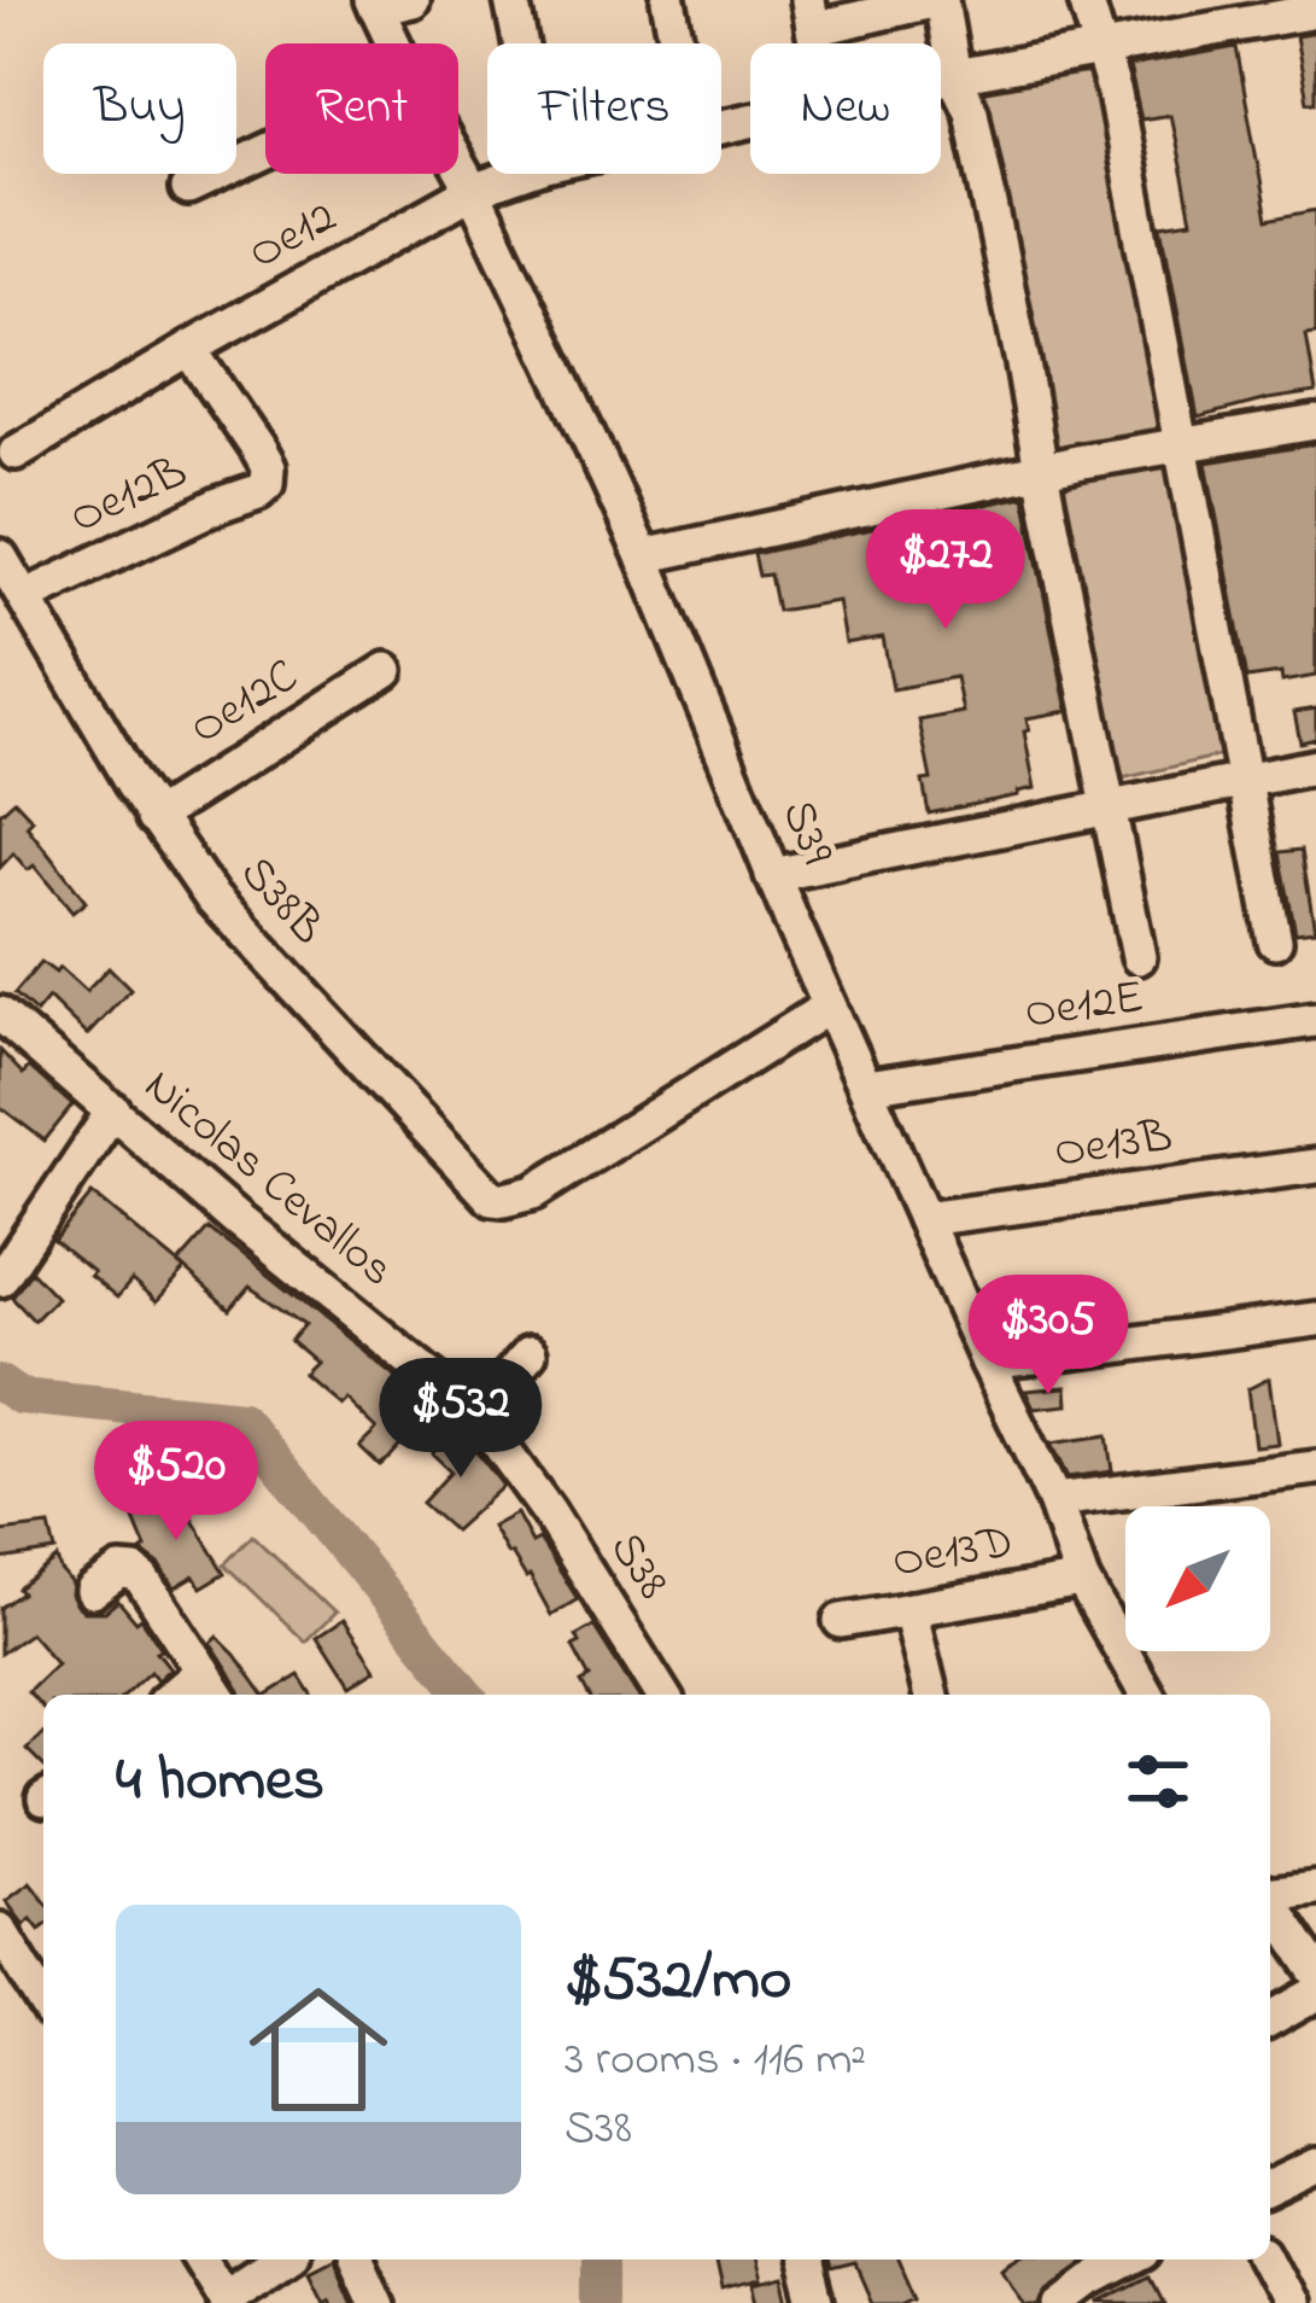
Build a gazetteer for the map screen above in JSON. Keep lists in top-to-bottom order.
{
  "streets": {
    "street": [
      "Oe12",
      "Oe12B",
      "Oe12C",
      "S39",
      "S38B",
      "Oe12E",
      "Oe13B",
      "Nicolas Cevallos",
      "Oe13D",
      "S38"
    ]
  },
  "crossings": [
    ["Oe12", "Oe12B"],
    ["Oe12", "S39"],
    ["Oe12B", "S38B"],
    ["Oe12C", "S38B"],
    ["S39", "S38B"],
    ["S39", "Oe12E"],
    ["S39", "Oe13B"],
    ["S39", "Oe13D"],
    ["Nicolas Cevallos", "S38"]
  ],
  "north": "bottom left",
  "page": {
    "chip": [
      "Buy",
      "Rent",
      "Filters",
      "New"
    ],
    "price": [
      "$272",
      "$305",
      "$532",
      "$520"
    ],
    "heading": "4 homes",
    "list": [
      {
        "name": "$532/mo",
        "note": "3 rooms · 116 m² · S38"
      }
    ]
  }
}
